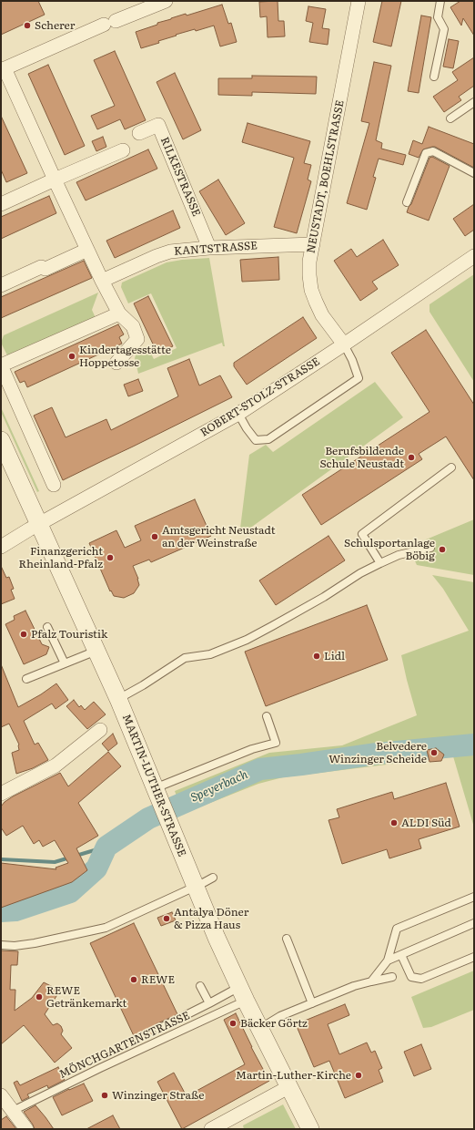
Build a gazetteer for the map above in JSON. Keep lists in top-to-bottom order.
{
  "streets": {
    "street": [
      "RILKESTRASSE",
      "NEUSTADT, BOEHLSTRASSE",
      "KANTSTRASSE",
      "ROBERT-STOLZ-STRASSE",
      "MARTIN-LUTHER-STRASSE"
    ],
    "lane": ["MÖNCHGARTENSTRASSE"]
  },
  "crossings": [
    ["RILKESTRASSE", "KANTSTRASSE"],
    ["NEUSTADT, BOEHLSTRASSE", "KANTSTRASSE"],
    ["NEUSTADT, BOEHLSTRASSE", "ROBERT-STOLZ-STRASSE"],
    ["ROBERT-STOLZ-STRASSE", "MARTIN-LUTHER-STRASSE"],
    ["MARTIN-LUTHER-STRASSE", "MÖNCHGARTENSTRASSE"]
  ],
  "water": ["Speyerbach"],
  "places": [
    "Scherer",
    "Kindertagesstätte Hoppetosse",
    "Berufsbildende Schule Neustadt",
    "Amtsgericht Neustadt an der Weinstraße",
    "Schulsportanlage Böbig",
    "Finanzgericht Rheinland-Pfalz",
    "Pfalz Touristik",
    "Lidl",
    "Belvedere Winzinger Scheide",
    "ALDI Süd",
    "Antalya Döner & Pizza Haus",
    "REWE",
    "REWE Getränkemarkt",
    "Bäcker Görtz",
    "Martin-Luther-Kirche",
    "Winzinger Straße"
  ]
}
